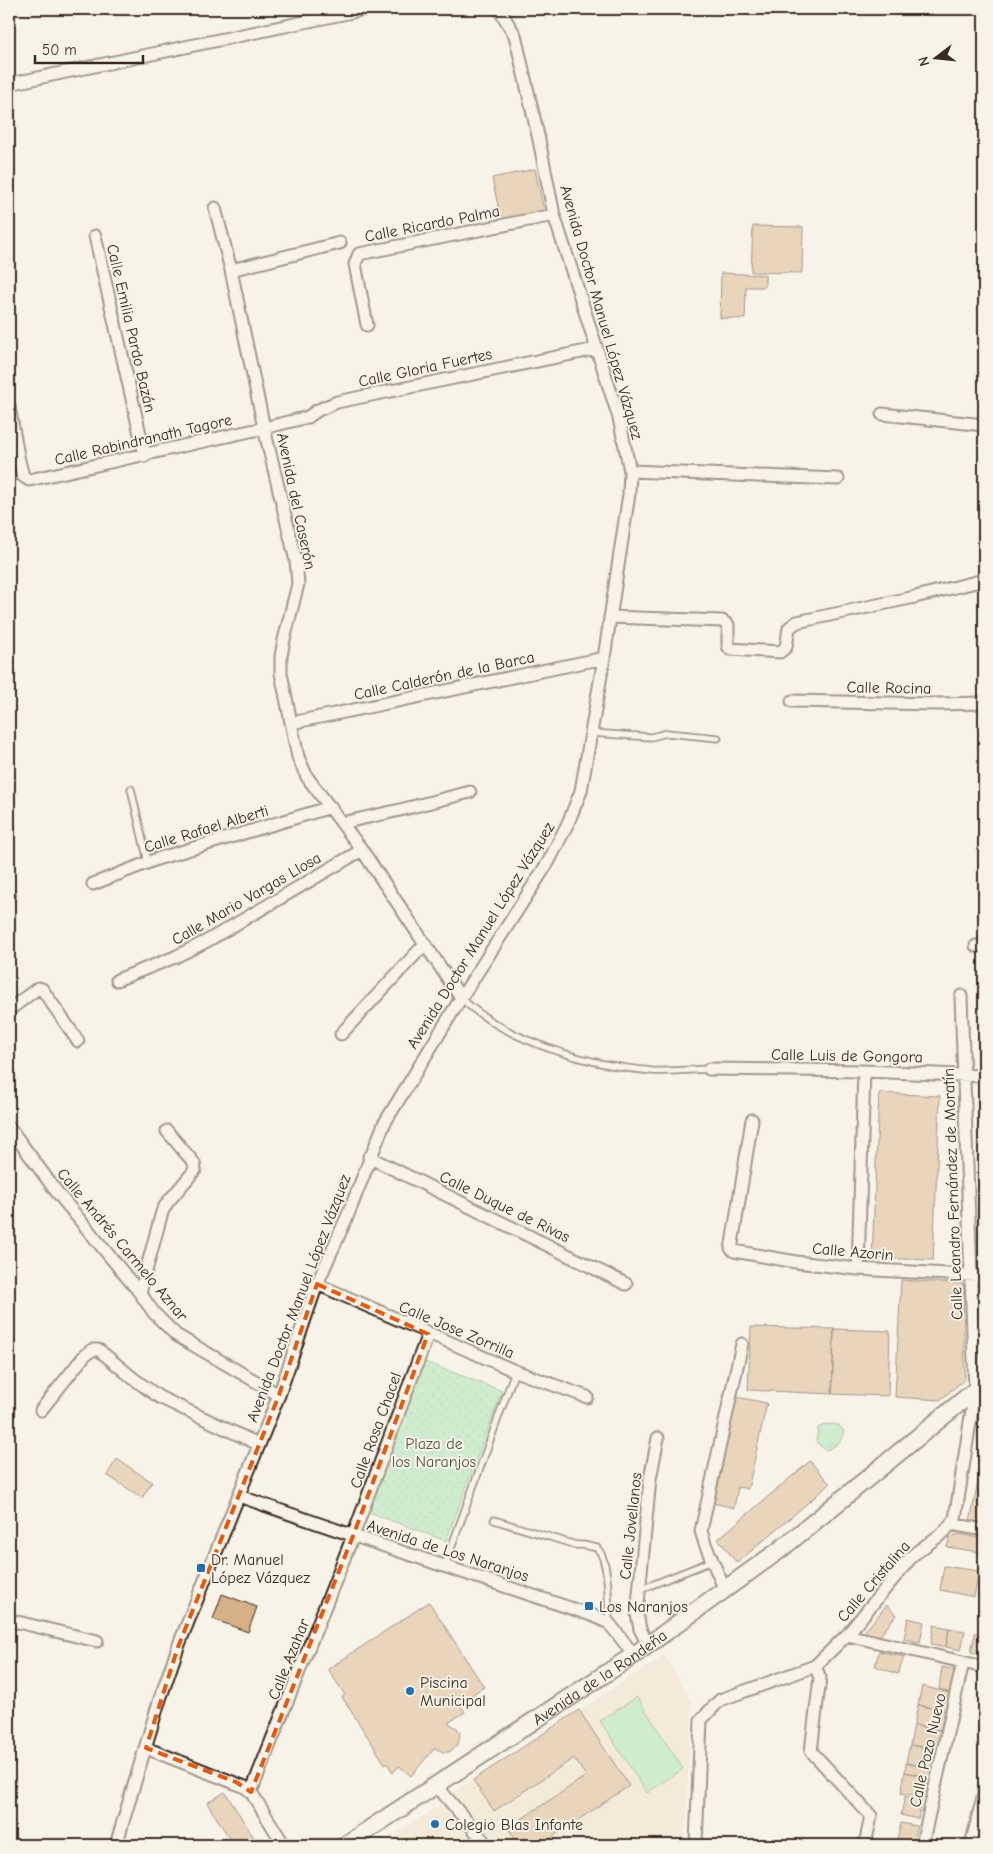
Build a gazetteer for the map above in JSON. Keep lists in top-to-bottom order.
{
  "streets": {
    "street": [
      "Calle Ricardo Palma",
      "Avenida Doctor Manuel López Vázquez",
      "Calle Emilia Pardo Bazán",
      "Calle Gloria Fuertes",
      "Calle Rabindranath Tagore",
      "Avenida del Caserón",
      "Calle Calderón de la Barca",
      "Calle Rocina",
      "Calle Rafael Alberti",
      "Calle Mario Vargas Llosa",
      "Calle Luis de Gongora",
      "Calle Leandro Fernández de Moratín",
      "Calle Duque de Rivas",
      "Calle Andrés Carmelo Aznar",
      "Calle Azorin",
      "Calle Jose Zorrilla",
      "Calle Rosa Chacel",
      "Calle Jovellanos",
      "Avenida de Los Naranjos",
      "Calle Cristalina",
      "Calle Azahar",
      "Avenida de la Rondeña",
      "Calle Pozo Nuevo"
    ]
  },
  "crossings": [
    ["Calle Ricardo Palma", "Avenida Doctor Manuel López Vázquez"],
    ["Avenida Doctor Manuel López Vázquez", "Calle Gloria Fuertes"],
    ["Avenida Doctor Manuel López Vázquez", "Avenida del Caserón"],
    ["Avenida Doctor Manuel López Vázquez", "Calle Calderón de la Barca"],
    ["Avenida Doctor Manuel López Vázquez", "Calle Duque de Rivas"],
    ["Avenida Doctor Manuel López Vázquez", "Calle Andrés Carmelo Aznar"],
    ["Avenida Doctor Manuel López Vázquez", "Calle Jose Zorrilla"],
    ["Avenida Doctor Manuel López Vázquez", "Avenida de Los Naranjos"],
    ["Calle Emilia Pardo Bazán", "Calle Rabindranath Tagore"],
    ["Calle Gloria Fuertes", "Calle Rabindranath Tagore"],
    ["Calle Gloria Fuertes", "Avenida del Caserón"],
    ["Calle Rabindranath Tagore", "Avenida del Caserón"],
    ["Avenida del Caserón", "Calle Calderón de la Barca"],
    ["Avenida del Caserón", "Calle Rafael Alberti"],
    ["Avenida del Caserón", "Calle Mario Vargas Llosa"],
    ["Calle Luis de Gongora", "Calle Leandro Fernández de Moratín"],
    ["Calle Leandro Fernández de Moratín", "Calle Azorin"],
    ["Calle Leandro Fernández de Moratín", "Avenida de la Rondeña"],
    ["Calle Jose Zorrilla", "Calle Rosa Chacel"],
    ["Calle Rosa Chacel", "Avenida de Los Naranjos"],
    ["Calle Rosa Chacel", "Calle Azahar"],
    ["Calle Jovellanos", "Avenida de la Rondeña"],
    ["Avenida de Los Naranjos", "Calle Azahar"],
    ["Avenida de Los Naranjos", "Avenida de la Rondeña"]
  ],
  "parks": ["Plaza de los Naranjos"],
  "places": {
    "transit": ["Dr. Manuel López Vázquez", "Los Naranjos"],
    "other": ["Piscina Municipal", "Colegio Blas Infante"]
  },
  "scale_bar": "50 m",
  "north": "left"
}
